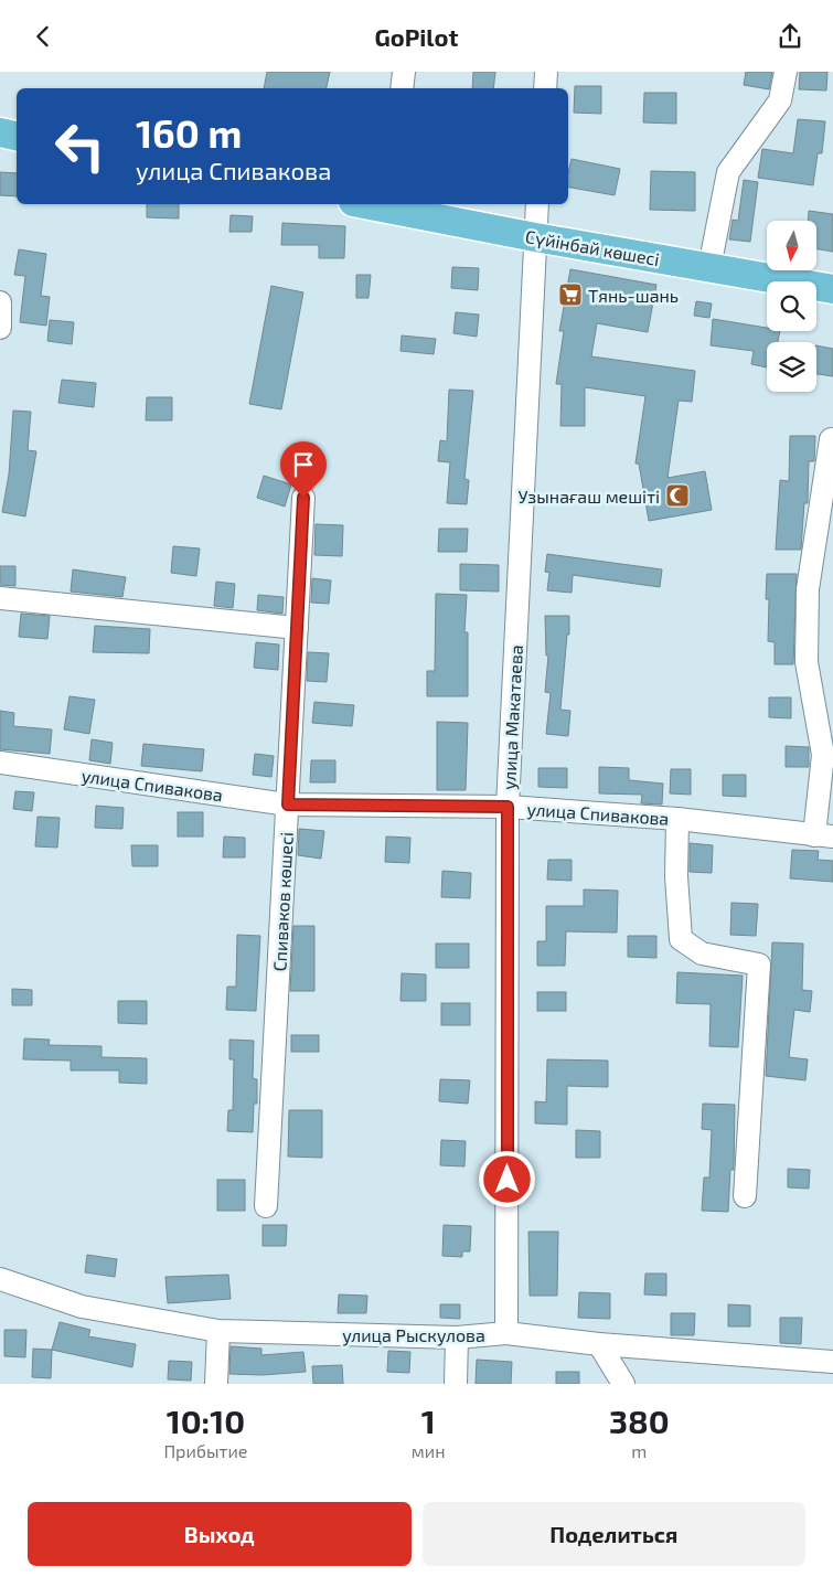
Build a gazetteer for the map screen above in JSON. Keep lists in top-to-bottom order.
{
  "streets": {
    "main road": ["Сүйінбай көшесі"],
    "street": [
      "улица Макатаева",
      "улица Спивакова",
      "Спиваков көшесі",
      "улица Рыскулова"
    ]
  },
  "crossings": [
    ["Сүйінбай көшесі", "улица Макатаева"],
    ["улица Макатаева", "улица Спивакова"],
    ["улица Макатаева", "улица Рыскулова"],
    ["улица Спивакова", "Спиваков көшесі"]
  ],
  "places": {
    "supermarket": ["Тянь-шань"],
    "mosque": ["Узынағаш мешіті"]
  },
  "north": "bottom",
  "page": {
    "header": "GoPilot",
    "turn": ["160 m", "улица Спивакова"],
    "eta": [
      "10:10",
      "Прибытие",
      "1",
      "мин",
      "380",
      "m"
    ],
    "buttons": ["Выход", "Поделиться"]
  }
}
